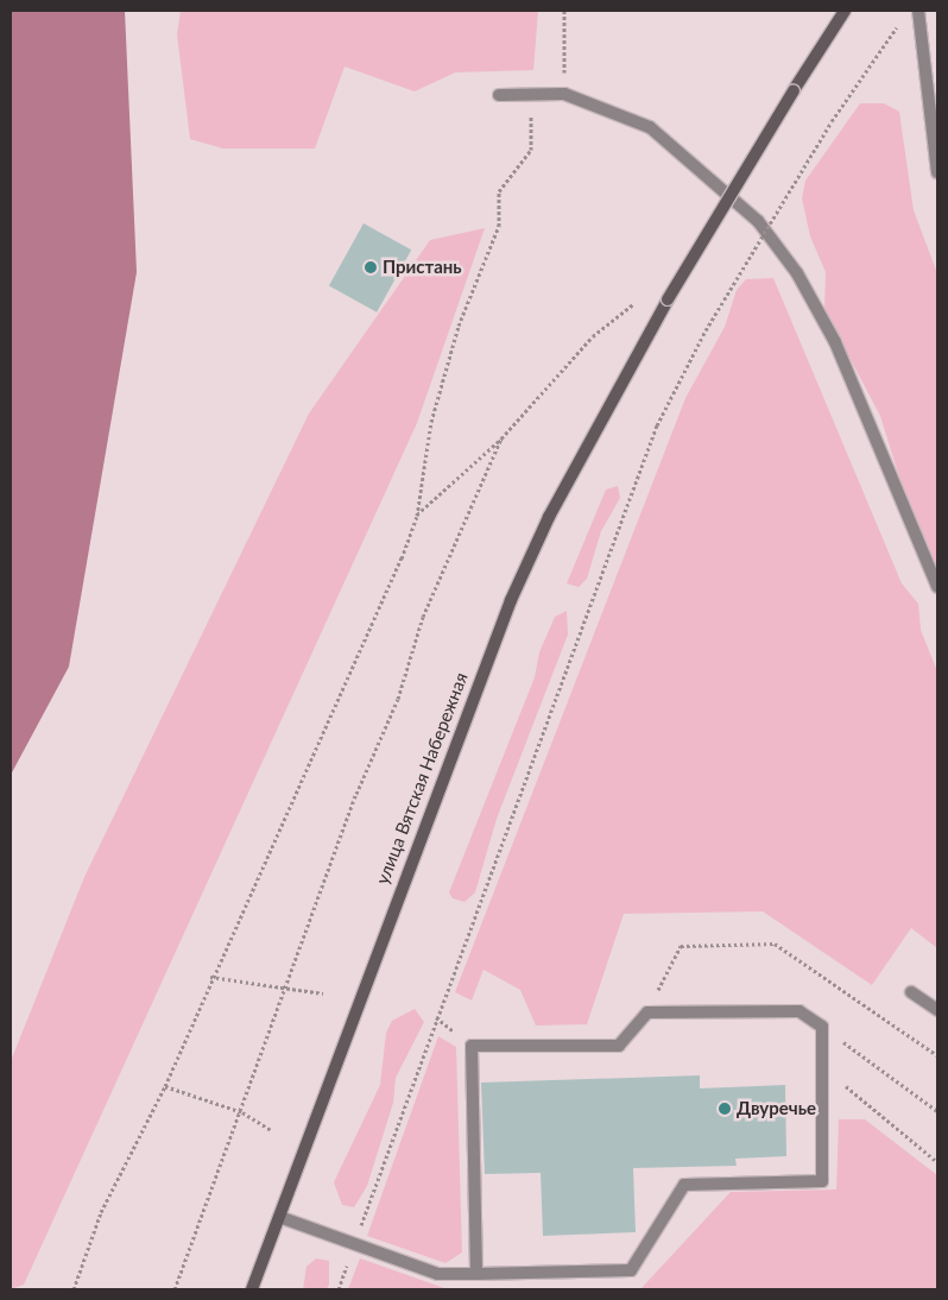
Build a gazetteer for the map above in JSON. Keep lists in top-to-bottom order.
{
  "streets": {
    "street": ["улица Вятская Набережная"]
  },
  "places": ["Пристань", "Двуречье"]
}
